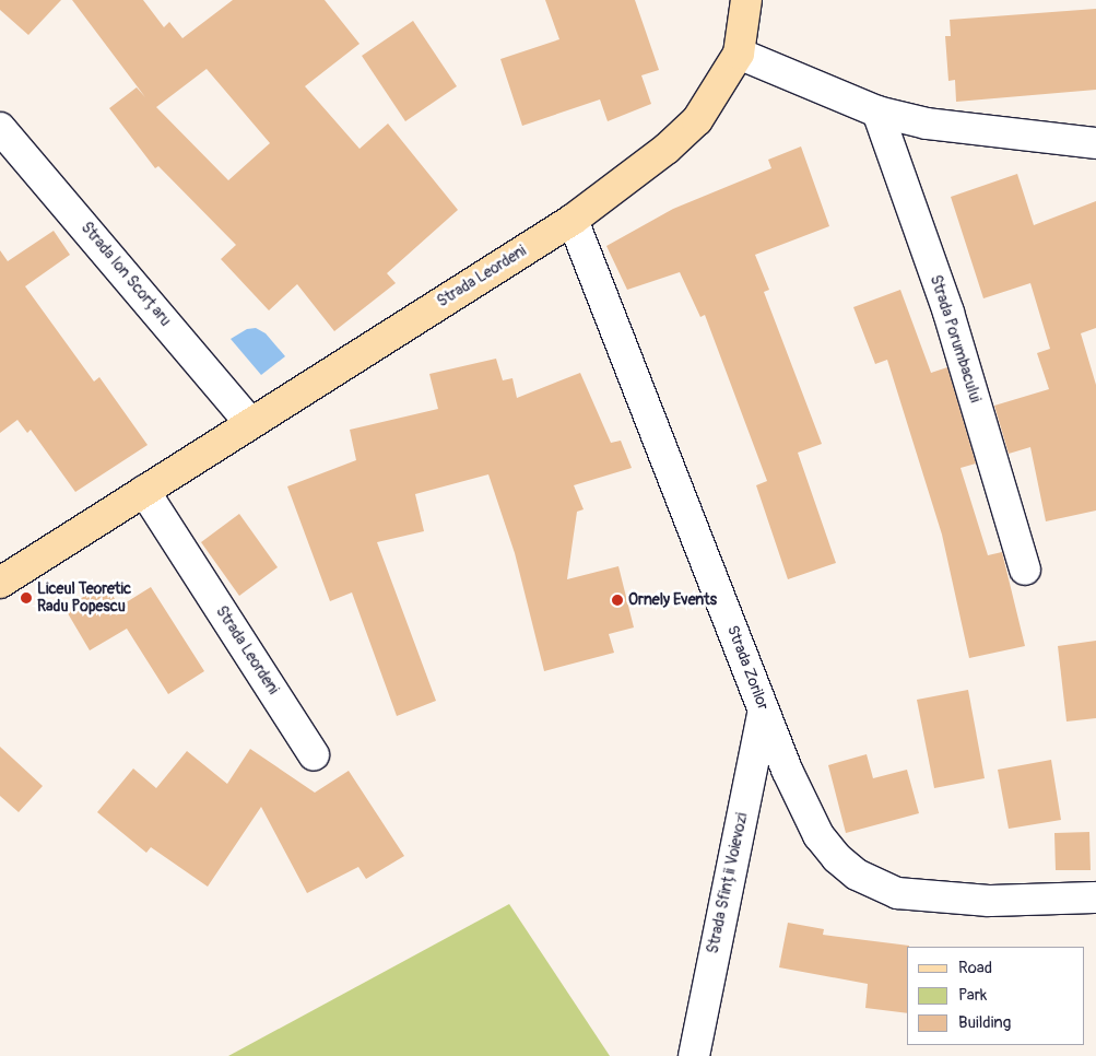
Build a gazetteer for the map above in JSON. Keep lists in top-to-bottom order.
{
  "streets": {
    "main road": ["Strada Leordeni"],
    "street": [
      "Strada Ion Scorțaru",
      "Strada Porumbacului",
      "Strada Zorilor",
      "Strada Sfinții Voievozi"
    ]
  },
  "crossings": [
    ["Strada Ion Scorțaru", "Strada Leordeni"],
    ["Strada Leordeni", "Strada Zorilor"],
    ["Strada Zorilor", "Strada Sfinții Voievozi"]
  ],
  "places": ["Liceul Teoretic Radu Popescu", "Ornely Events"],
  "legend": ["Road", "Park", "Building"]
}
